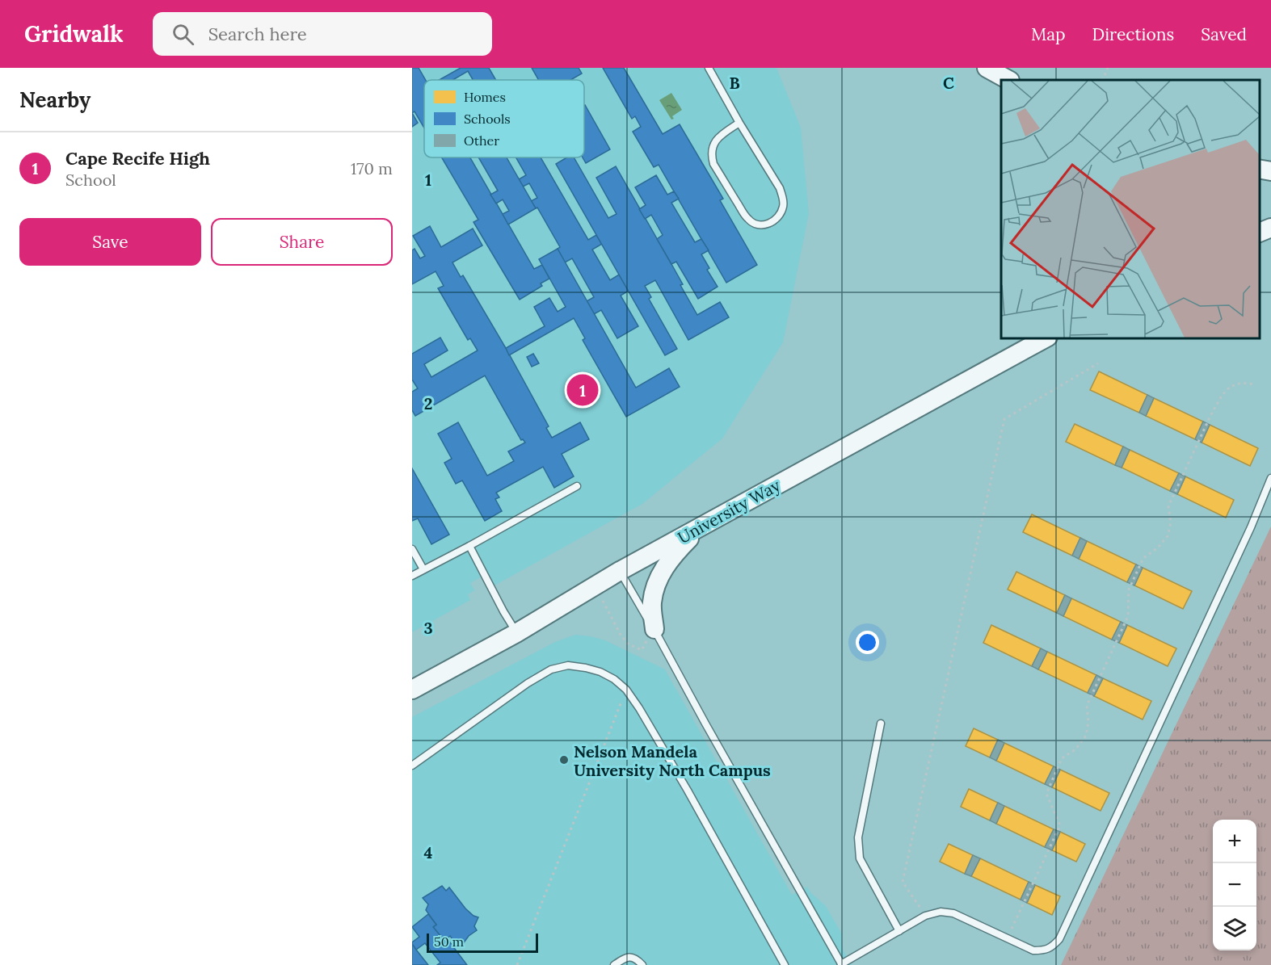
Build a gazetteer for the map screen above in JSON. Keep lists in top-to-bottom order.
{
  "streets": {
    "street": ["University Way"]
  },
  "places": ["Nelson Mandela University North Campus"],
  "legend": ["Homes", "Schools", "Other"],
  "scale_bar": "50 m",
  "page": {
    "header": "Gridwalk",
    "search": "Search here",
    "nav": ["Map", "Directions", "Saved"],
    "heading": "Nearby",
    "list": [
      {
        "mark": "1",
        "name": "Cape Recife High",
        "note": "School",
        "value": "170 m"
      }
    ],
    "buttons": ["Save", "Share"],
    "pins": "1",
    "map_buttons": ["+", "−"],
    "scale": "50 m"
  },
  "grid": {
    "columns": ["B", "C"],
    "rows": [
      "1",
      "2",
      "3",
      "4"
    ]
  }
}
